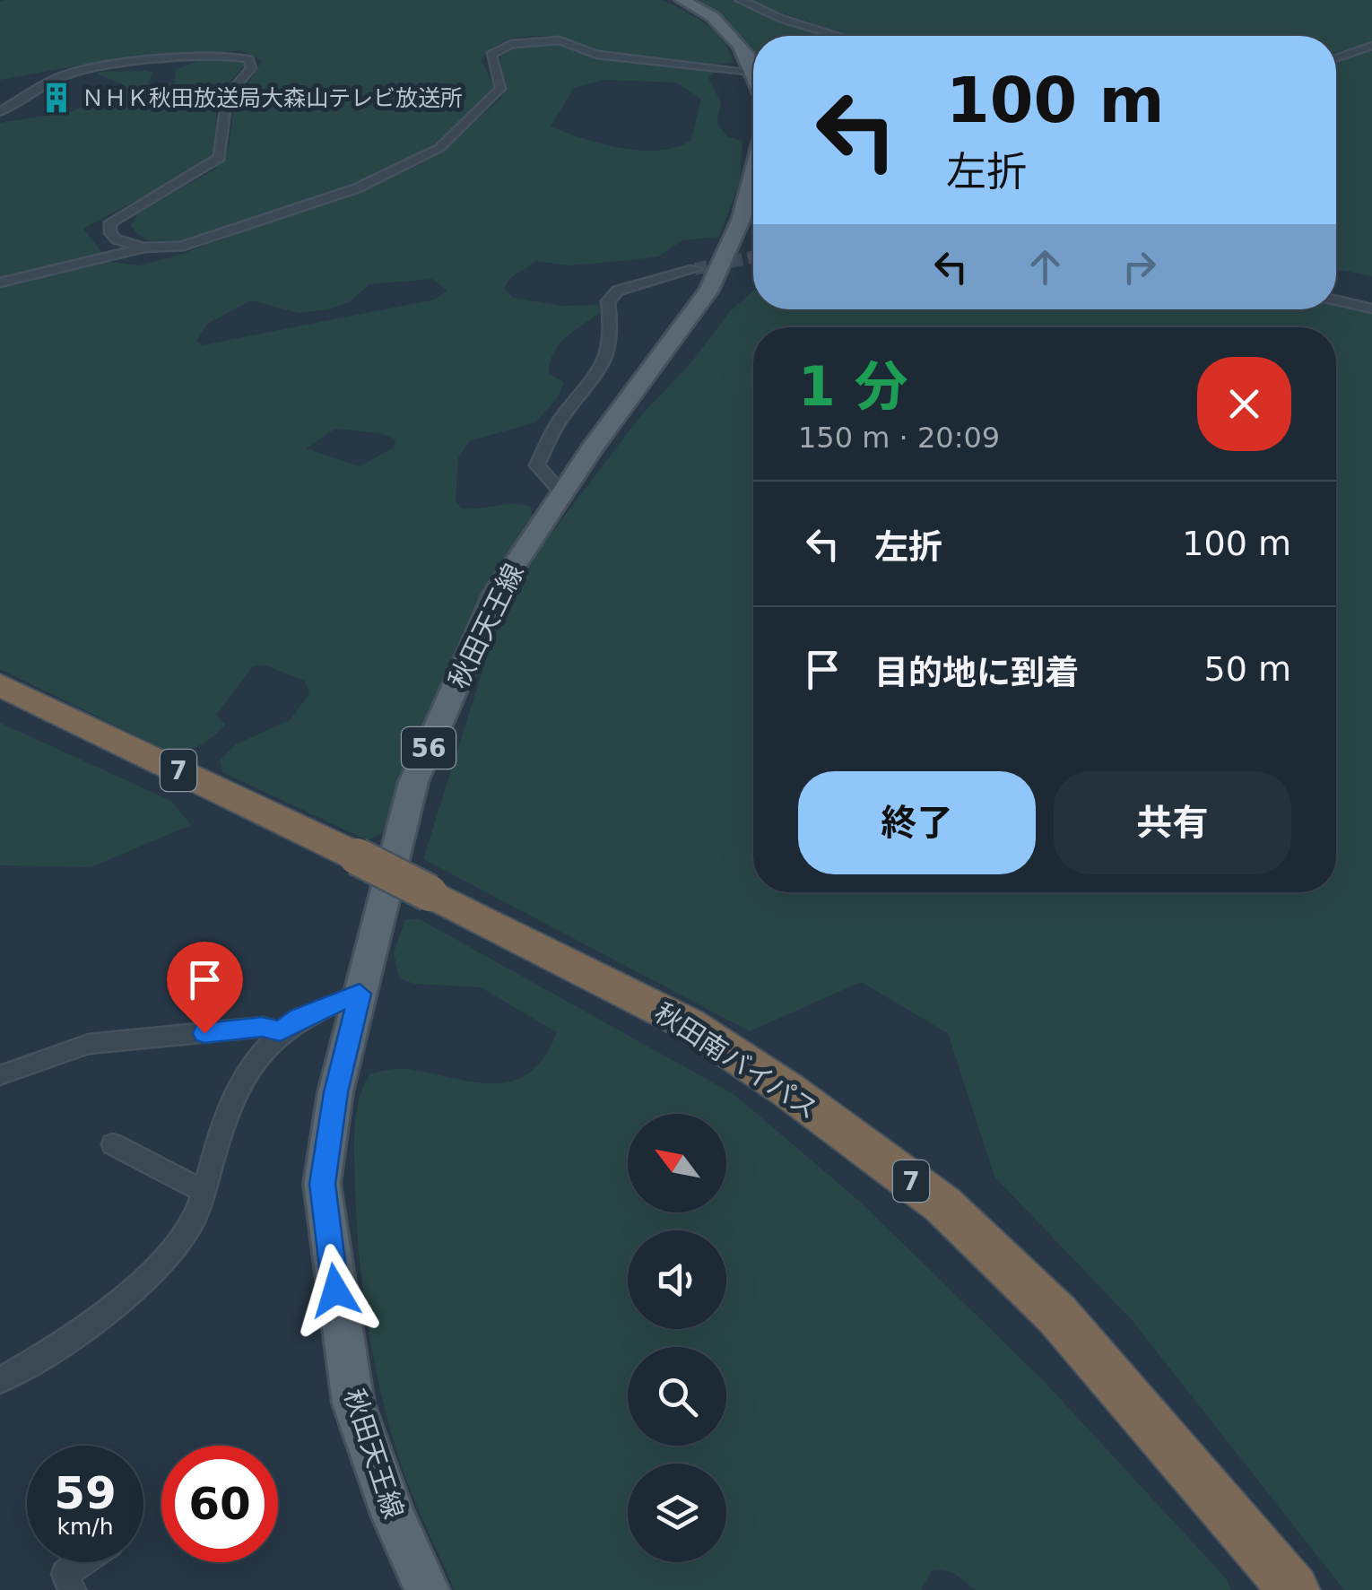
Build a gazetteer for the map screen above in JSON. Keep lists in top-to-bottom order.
{
  "streets": {
    "highway": ["7", "秋田南バイパス"],
    "main road": ["秋田天王線", "56"]
  },
  "places": {
    "building": ["ＮＨＫ秋田放送局大森山テレビ放送所"]
  },
  "north": "top left",
  "page": {
    "turn": ["100 m", "左折"],
    "heading": ["1 分", "150 m · 20:09"],
    "list": [
      {
        "name": "左折",
        "value": "100 m"
      },
      {
        "name": "目的地に到着",
        "value": "50 m"
      }
    ],
    "buttons": ["終了", "共有"],
    "speed": "59 km/h",
    "limit": "60"
  }
}
